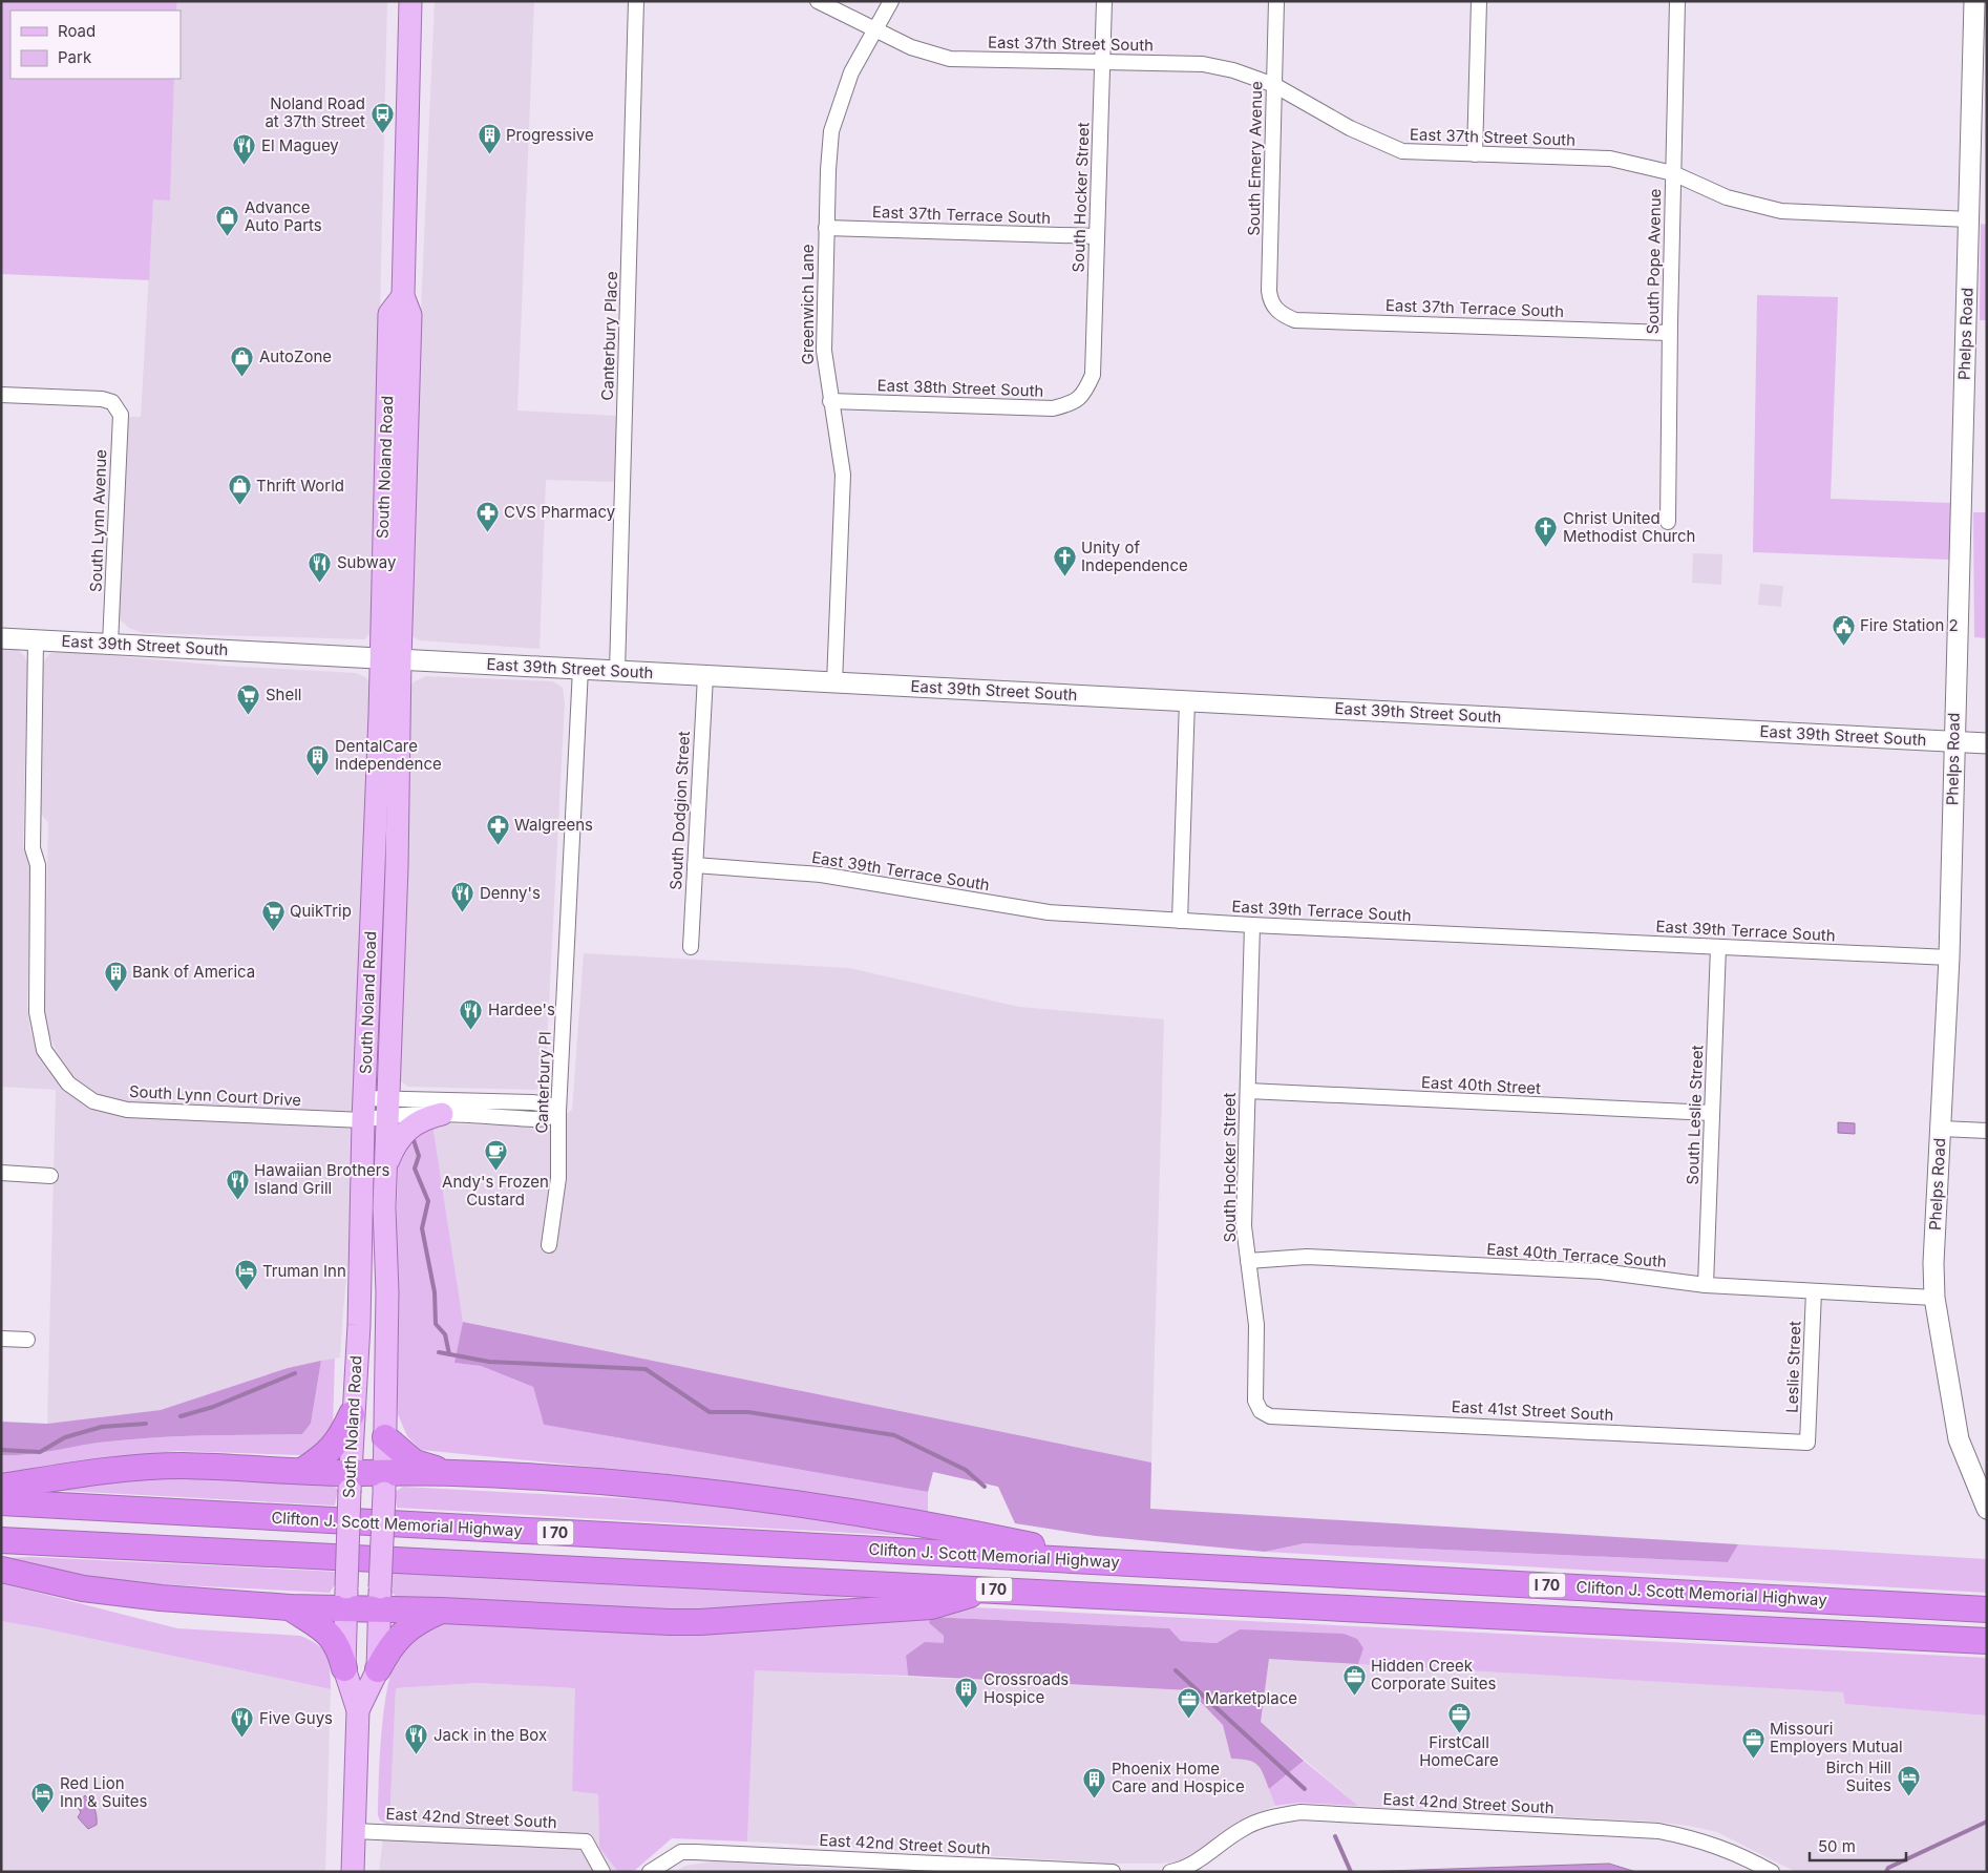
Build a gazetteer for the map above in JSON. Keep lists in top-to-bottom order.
{
  "streets": {
    "highway": ["Clifton J. Scott Memorial Highway", "I 70"],
    "main road": ["Phelps Road", "South Noland Road", "East 39th Street South"],
    "street": [
      "East 37th Street South",
      "South Emery Avenue",
      "South Hocker Street",
      "East 37th Terrace South",
      "South Pope Avenue",
      "Greenwich Lane",
      "Canterbury Place",
      "East 38th Street South",
      "South Lynn Avenue",
      "South Dodgion Street",
      "East 39th Terrace South",
      "Canterbury Pl",
      "East 40th Street",
      "South Lynn Court Drive",
      "South Leslie Street",
      "East 40th Terrace South",
      "Leslie Street",
      "East 41st Street South",
      "East 42nd Street South"
    ]
  },
  "crossings": [
    ["East 37th Street South", "South Emery Avenue"],
    ["East 37th Street South", "South Hocker Street"],
    ["East 37th Street South", "South Pope Avenue"],
    ["East 37th Street South", "Greenwich Lane"],
    ["East 37th Street South", "Phelps Road"],
    ["South Emery Avenue", "East 37th Terrace South"],
    ["South Hocker Street", "East 37th Terrace South"],
    ["South Hocker Street", "East 38th Street South"],
    ["South Hocker Street", "East 39th Terrace South"],
    ["South Hocker Street", "East 40th Street"],
    ["South Hocker Street", "East 40th Terrace South"],
    ["South Hocker Street", "East 41st Street South"],
    ["East 37th Terrace South", "South Pope Avenue"],
    ["East 37th Terrace South", "Greenwich Lane"],
    ["Greenwich Lane", "East 38th Street South"],
    ["Greenwich Lane", "East 39th Street South"],
    ["Phelps Road", "East 39th Street South"],
    ["Phelps Road", "East 39th Terrace South"],
    ["Phelps Road", "East 40th Terrace South"],
    ["Canterbury Place", "East 39th Street South"],
    ["South Noland Road", "East 39th Street South"],
    ["South Noland Road", "South Lynn Court Drive"],
    ["South Noland Road", "East 42nd Street South"],
    ["South Lynn Avenue", "East 39th Street South"],
    ["East 39th Street South", "South Dodgion Street"],
    ["East 39th Street South", "Canterbury Pl"],
    ["East 39th Street South", "South Lynn Court Drive"],
    ["South Dodgion Street", "East 39th Terrace South"],
    ["East 39th Terrace South", "South Leslie Street"],
    ["Canterbury Pl", "South Lynn Court Drive"],
    ["East 40th Street", "South Leslie Street"],
    ["South Leslie Street", "East 40th Terrace South"],
    ["East 40th Terrace South", "Leslie Street"],
    ["Leslie Street", "East 41st Street South"]
  ],
  "places": {
    "bus stop": ["Noland Road at 37th Street"],
    "building": [
      "Progressive",
      "DentalCare Independence",
      "Bank of America",
      "Crossroads Hospice",
      "Phoenix Home Care and Hospice"
    ],
    "restaurant": [
      "El Maguey",
      "Subway",
      "Denny's",
      "Hardee's",
      "Hawaiian Brothers Island Grill",
      "Five Guys",
      "Jack in the Box"
    ],
    "shop": ["Advance Auto Parts", "AutoZone", "Thrift World"],
    "pharmacy": ["CVS Pharmacy", "Walgreens"],
    "church": ["Christ United Methodist Church", "Unity of Independence"],
    "public building": ["Fire Station 2"],
    "supermarket": ["Shell", "QuikTrip"],
    "cafe": ["Andy's Frozen Custard"],
    "hotel": ["Truman Inn", "Birch Hill Suites", "Red Lion Inn & Suites"],
    "office": [
      "Hidden Creek Corporate Suites",
      "Marketplace",
      "FirstCall HomeCare",
      "Missouri Employers Mutual"
    ]
  },
  "legend": ["Road", "Park"],
  "scale_bar": "50 m"
}
